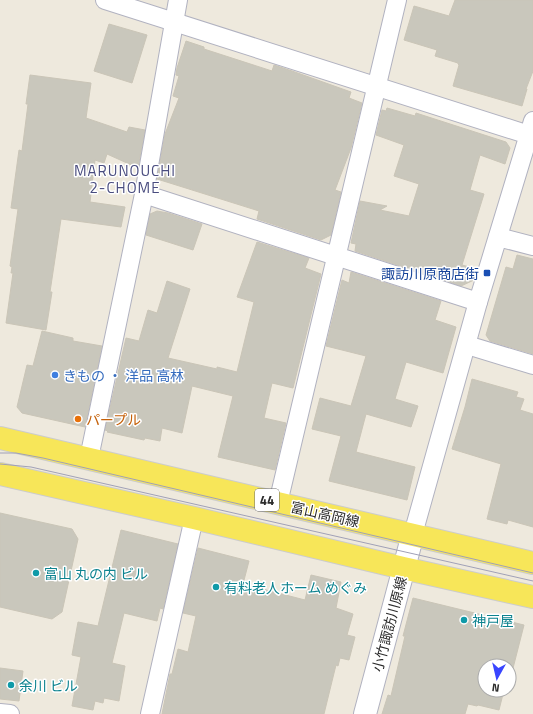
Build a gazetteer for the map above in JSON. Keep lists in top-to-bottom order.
{
  "streets": {
    "main road": ["44", "富山高岡線", "小竹諏訪川原線"]
  },
  "crossings": [
    ["富山高岡線", "小竹諏訪川原線"]
  ],
  "districts": ["MARUNOUCHI 2-CHOME"],
  "places": {
    "transit": ["諏訪川原商店街"],
    "other": [
      "きもの ・ 洋品 高林",
      "パープル",
      "富山 丸の内 ビル",
      "有料老人ホーム めぐみ",
      "神戸屋",
      "余川 ビル"
    ]
  },
  "north": "bottom"
}
